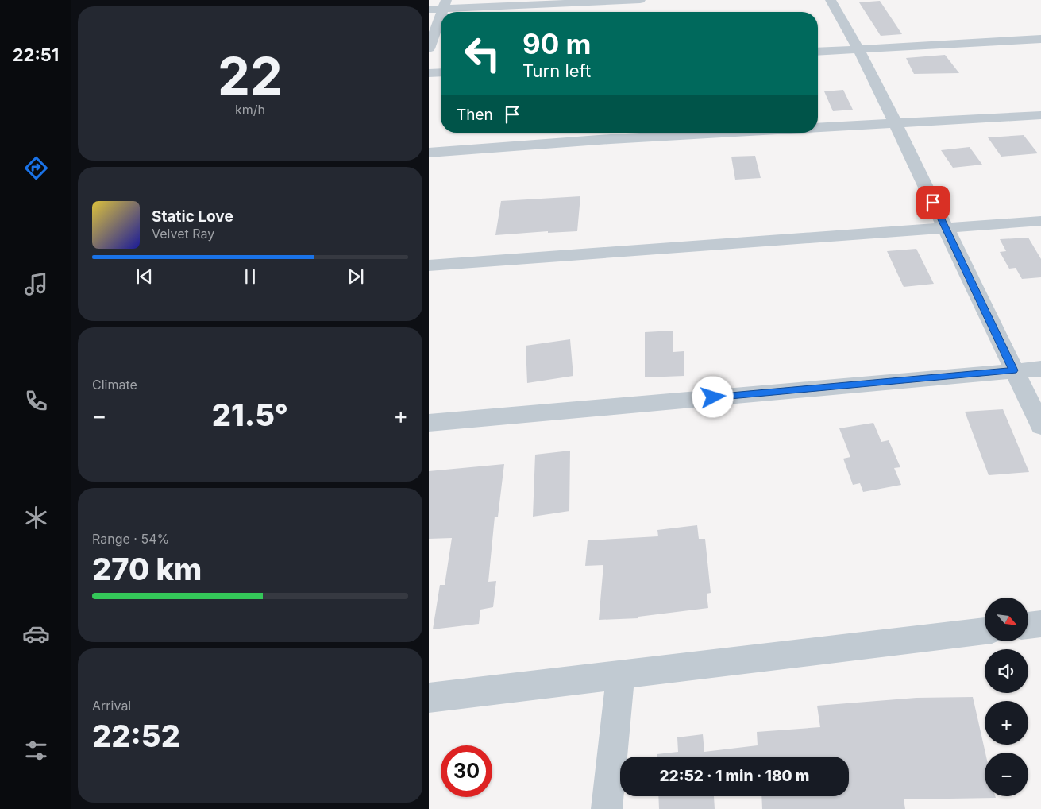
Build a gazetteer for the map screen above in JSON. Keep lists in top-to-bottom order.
{
  "north": "bottom right",
  "page": {
    "tabs": "22:51",
    "tile": [
      ["22", "km/h"],
      "Climate",
      ["Range · 54%", "270 km"],
      ["Arrival", "22:52"]
    ],
    "turn": ["90 m", "Turn left"],
    "then": "Then",
    "song": ["Static Love", "Velvet Ray"],
    "heat": ["−", "21.5°", "+"],
    "map_buttons": ["+", "−"],
    "limit": "30",
    "trip": "22:52 · 1 min · 180 m"
  }
}
